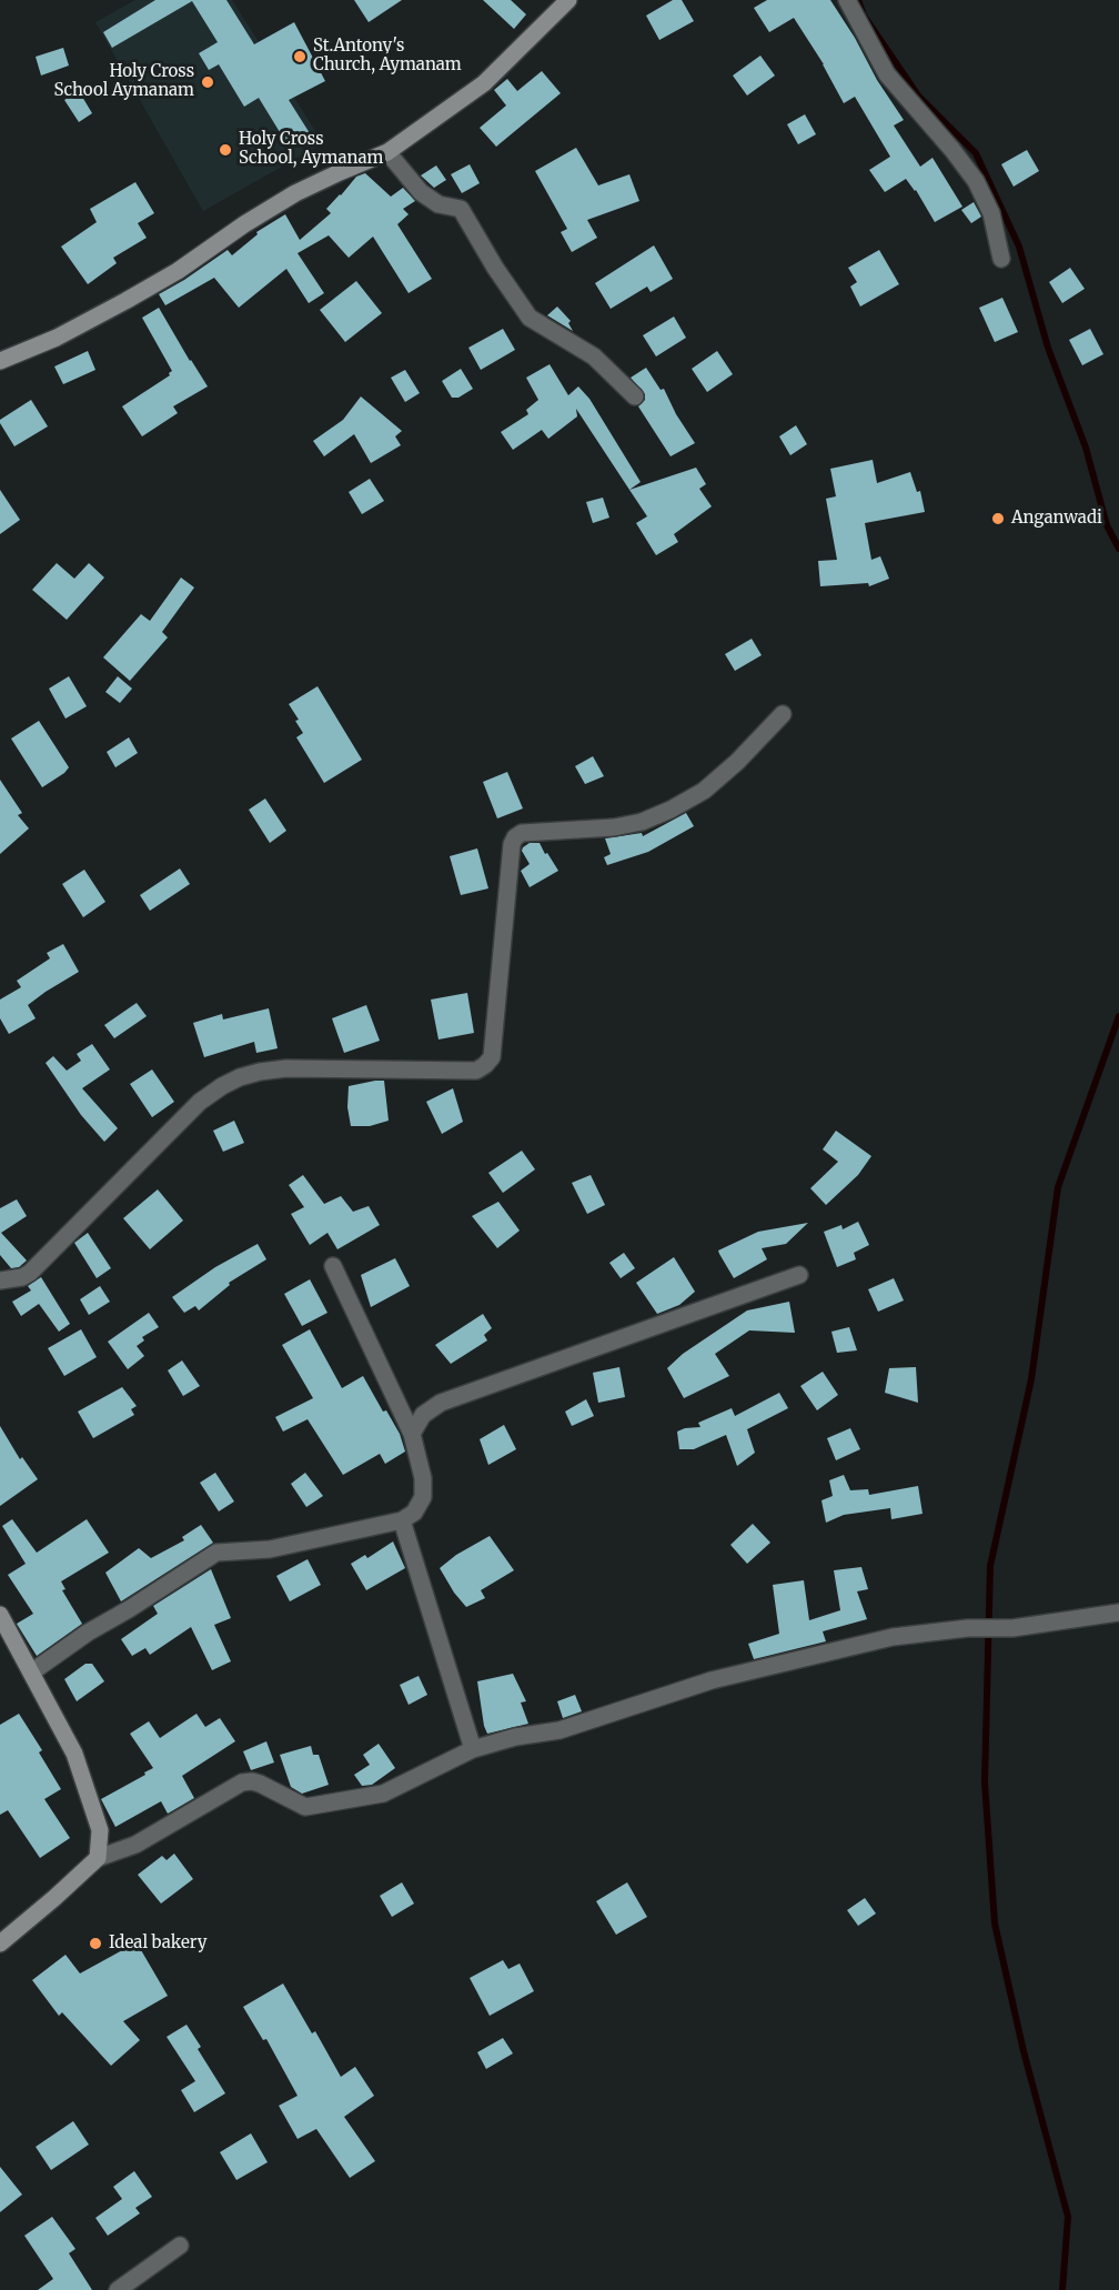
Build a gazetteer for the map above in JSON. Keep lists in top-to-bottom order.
{
  "places": [
    "St.Antony's Church, Aymanam",
    "Holy Cross School Aymanam",
    "Holy Cross School, Aymanam",
    "Anganwadi",
    "Ideal bakery"
  ]
}
